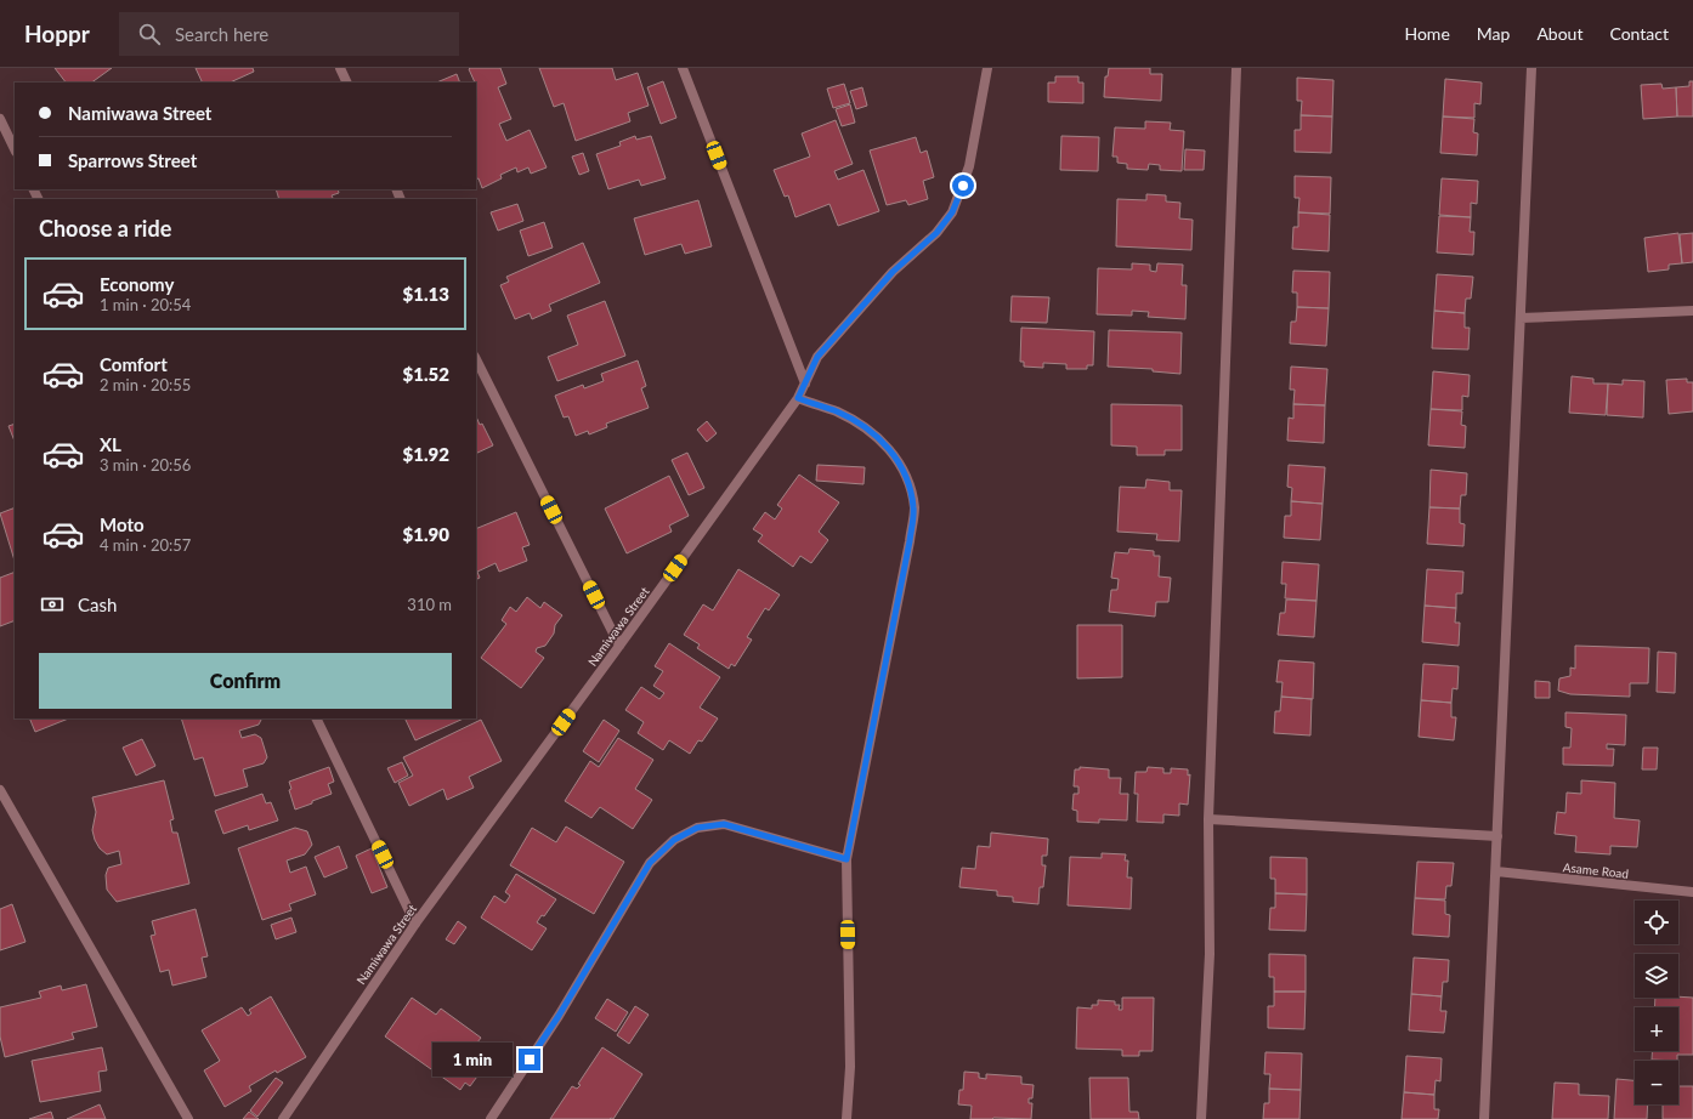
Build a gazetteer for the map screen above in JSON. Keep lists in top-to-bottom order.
{
  "streets": {
    "street": ["Namiwawa Street", "Asame Road"]
  },
  "page": {
    "header": "Hoppr",
    "search": "Search here",
    "nav": [
      "Home",
      "Map",
      "About",
      "Contact"
    ],
    "banner": ["Namiwawa Street", "Sparrows Street"],
    "heading": "Choose a ride",
    "list": [
      {
        "name": "Economy",
        "note": "1 min · 20:54",
        "value": "$1.13"
      },
      {
        "name": "Comfort",
        "note": "2 min · 20:55",
        "value": "$1.52"
      },
      {
        "name": "XL",
        "note": "3 min · 20:56",
        "value": "$1.92"
      },
      {
        "name": "Moto",
        "note": "4 min · 20:57",
        "value": "$1.90"
      }
    ],
    "pay": ["Cash", "310 m"],
    "buttons": "Confirm",
    "map_buttons": ["+", "−"],
    "bubble": "1 min"
  }
}
